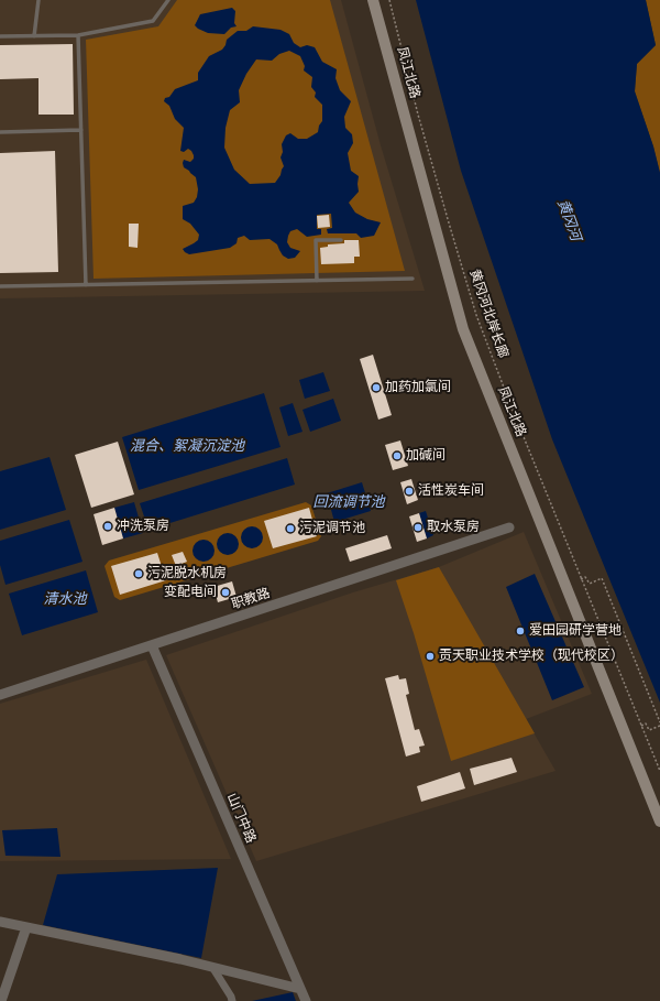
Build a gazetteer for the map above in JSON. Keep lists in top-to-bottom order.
{
  "streets": {
    "main road": ["凤江北路"],
    "street": ["职教路", "山门中路"],
    "path": ["黄冈河北岸长廊"]
  },
  "crossings": [
    ["职教路", "山门中路"]
  ],
  "water": [
    "黄冈河",
    "混合、絮凝沉淀池",
    "回流调节池",
    "清水池"
  ],
  "places": [
    "加药加氯间",
    "加碱间",
    "活性炭车间",
    "冲洗泵房",
    "取水泵房",
    "污泥调节池",
    "污泥脱水机房",
    "变配电间",
    "爱田园研学营地",
    "贡天职业技术学校（现代校区）"
  ]
}
